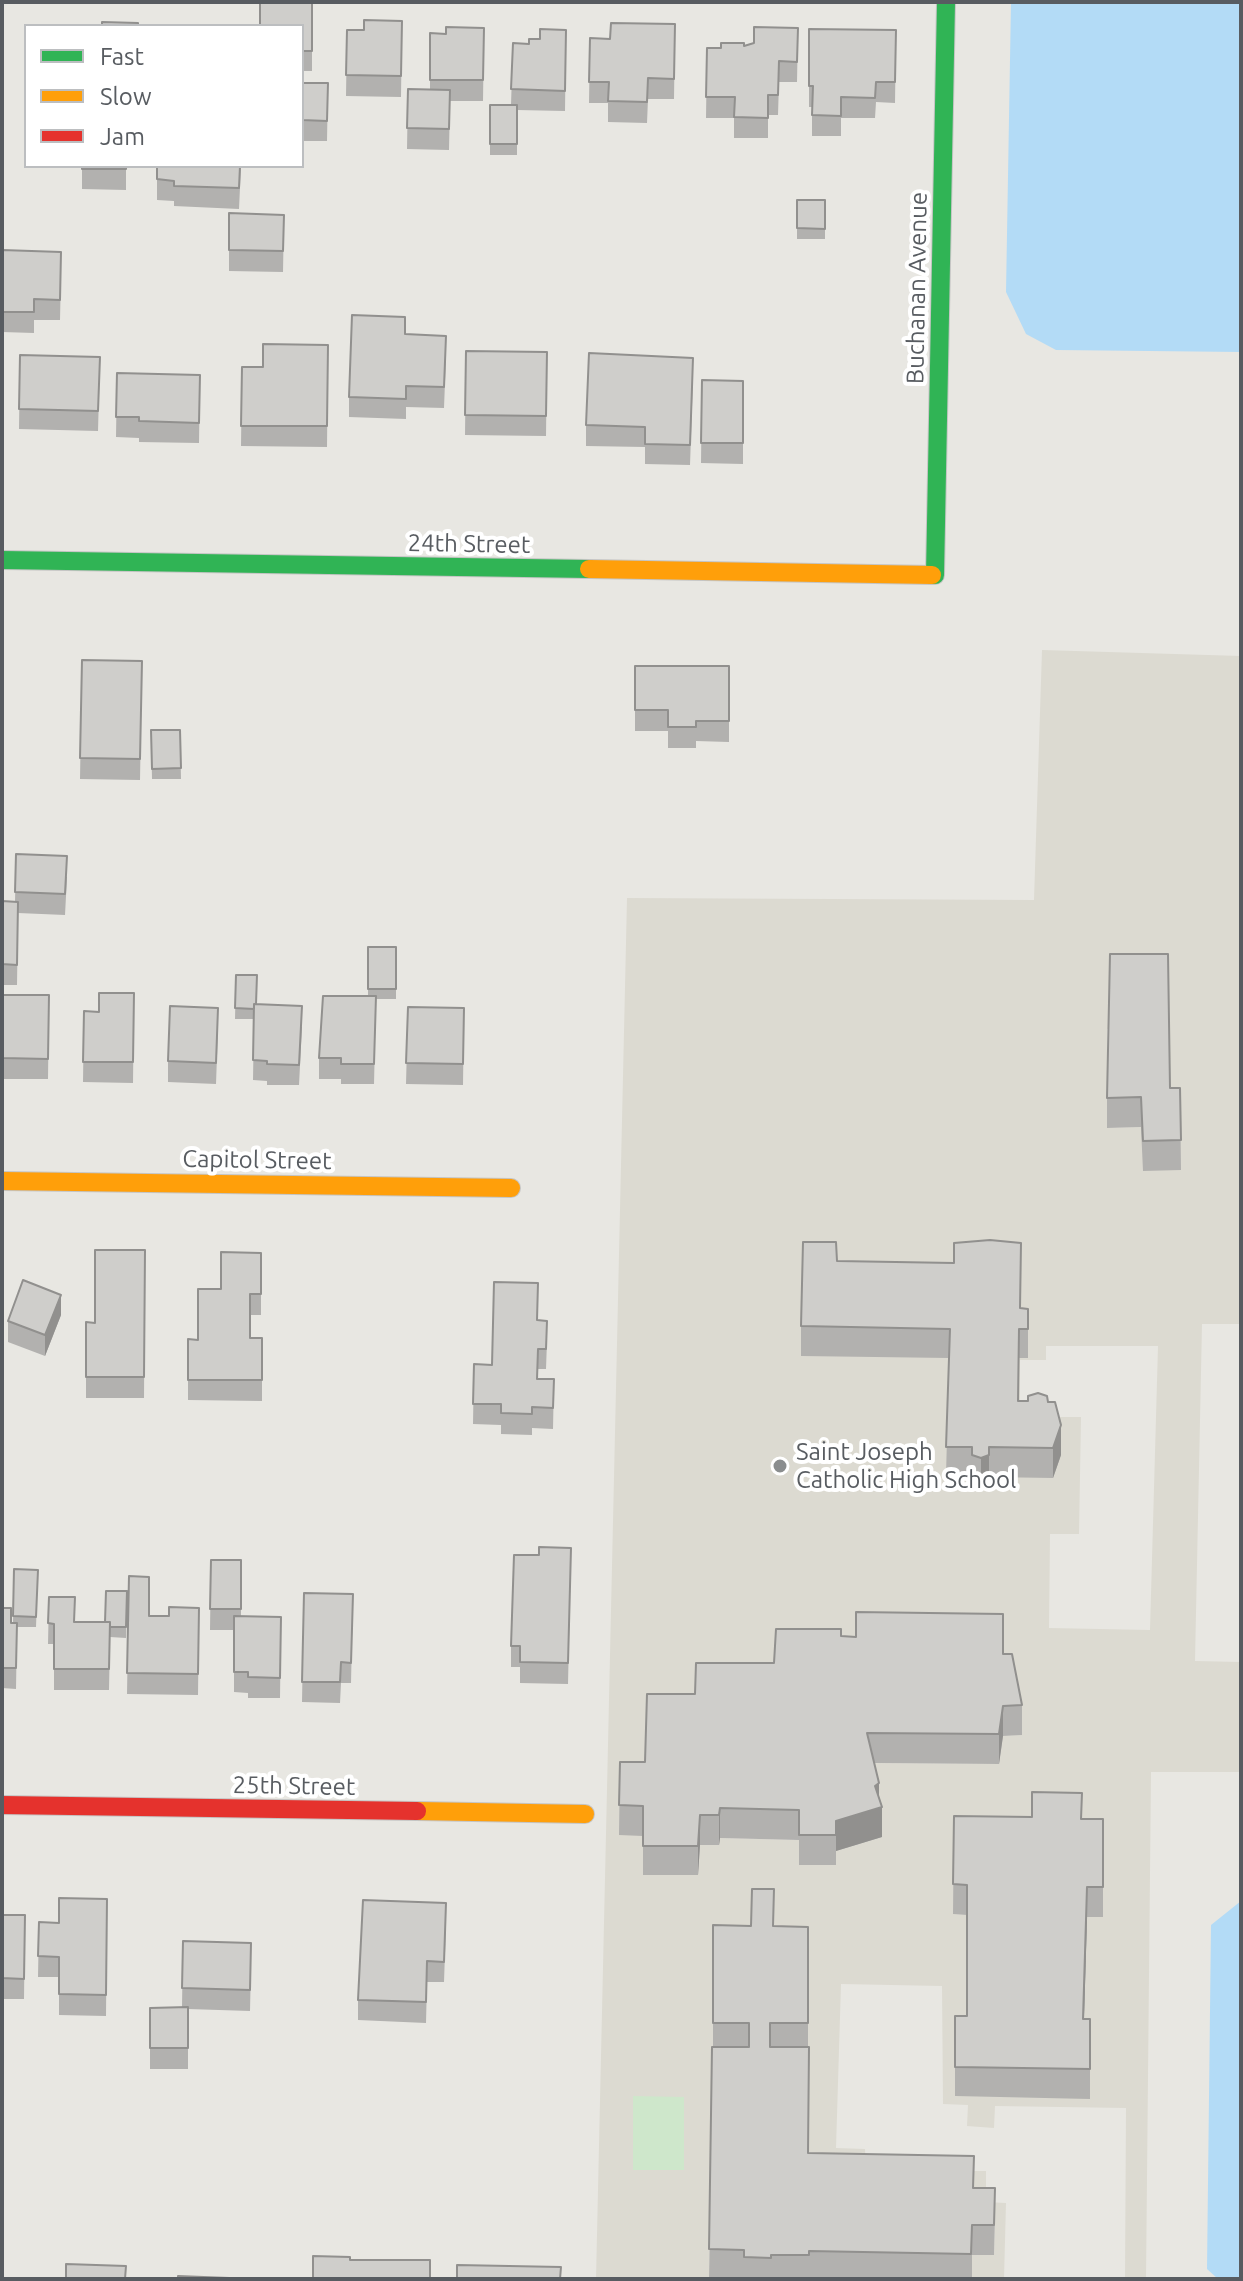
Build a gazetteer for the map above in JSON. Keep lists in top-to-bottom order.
{
  "streets": {
    "street": [
      "Buchanan Avenue",
      "24th Street",
      "Capitol Street",
      "25th Street"
    ]
  },
  "crossings": [
    ["Buchanan Avenue", "24th Street"]
  ],
  "places": ["Saint Joseph Catholic High School"],
  "legend": ["Fast", "Slow", "Jam"]
}
